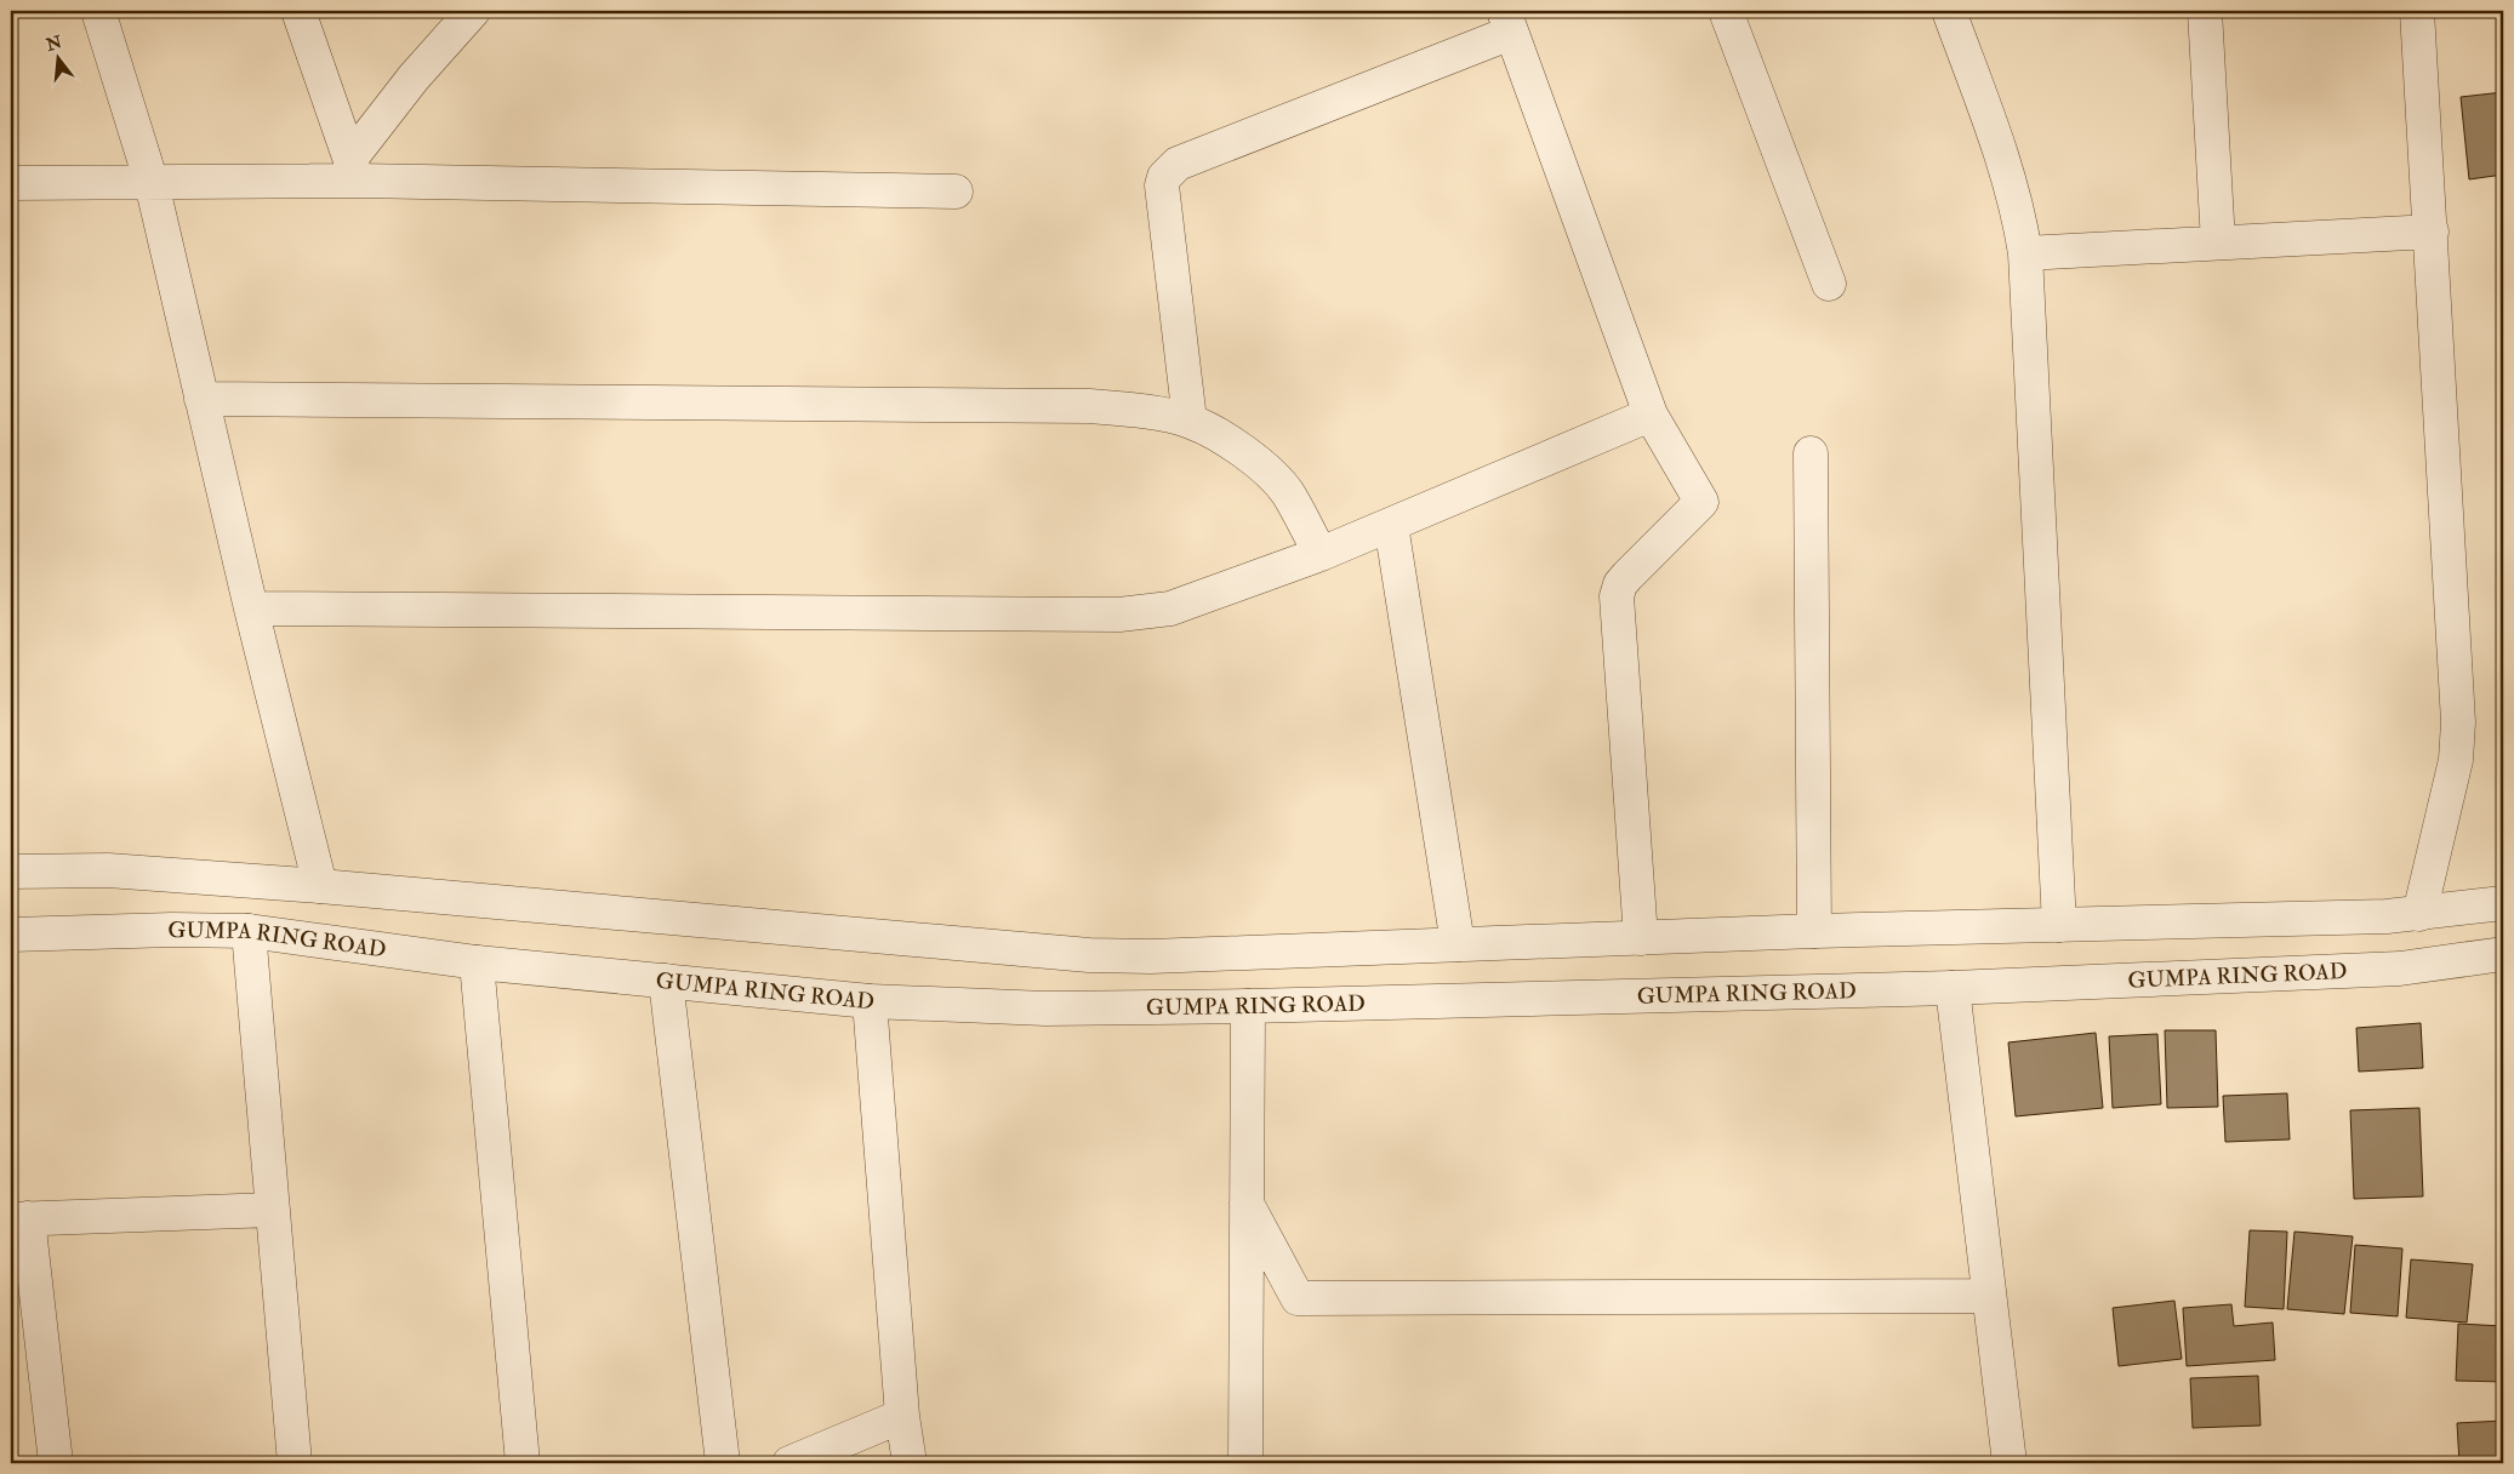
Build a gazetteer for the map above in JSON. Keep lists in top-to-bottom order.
{
  "streets": {
    "street": ["GUMPA RING ROAD"]
  },
  "north": "top"
}
